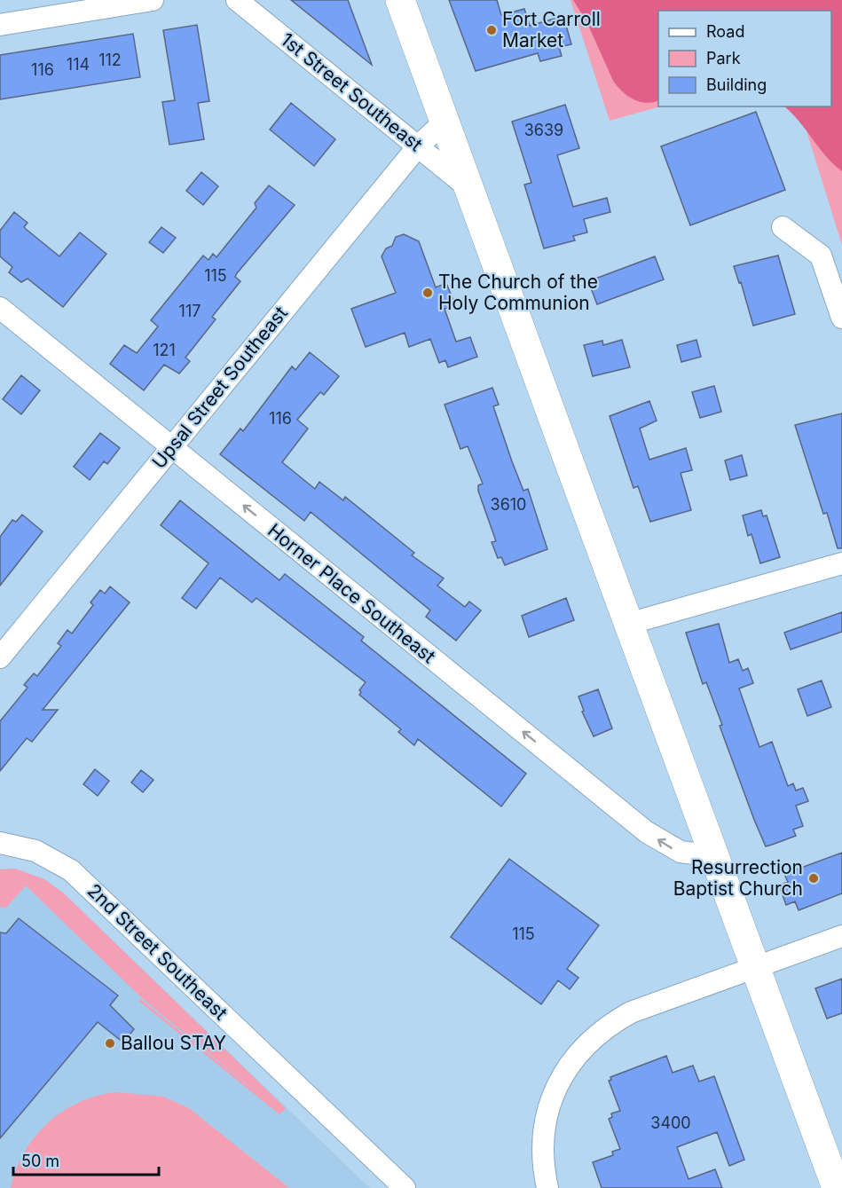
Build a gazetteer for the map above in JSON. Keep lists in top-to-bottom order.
{
  "streets": {
    "street": [
      "1st Street Southeast",
      "Upsal Street Southeast",
      "Horner Place Southeast",
      "2nd Street Southeast"
    ]
  },
  "crossings": [
    ["1st Street Southeast", "Upsal Street Southeast"],
    ["Upsal Street Southeast", "Horner Place Southeast"]
  ],
  "one_way": ["Horner Place Southeast"],
  "places": [
    "Fort Carroll Market",
    "The Church of the Holy Communion",
    "Resurrection Baptist Church",
    "Ballou STAY"
  ],
  "house_numbers": [
    "112",
    "114",
    "116",
    "3639",
    "115",
    "117",
    "121",
    "116",
    "3610",
    "115",
    "3400"
  ],
  "legend": ["Road", "Park", "Building"],
  "scale_bar": "50 m"
}
